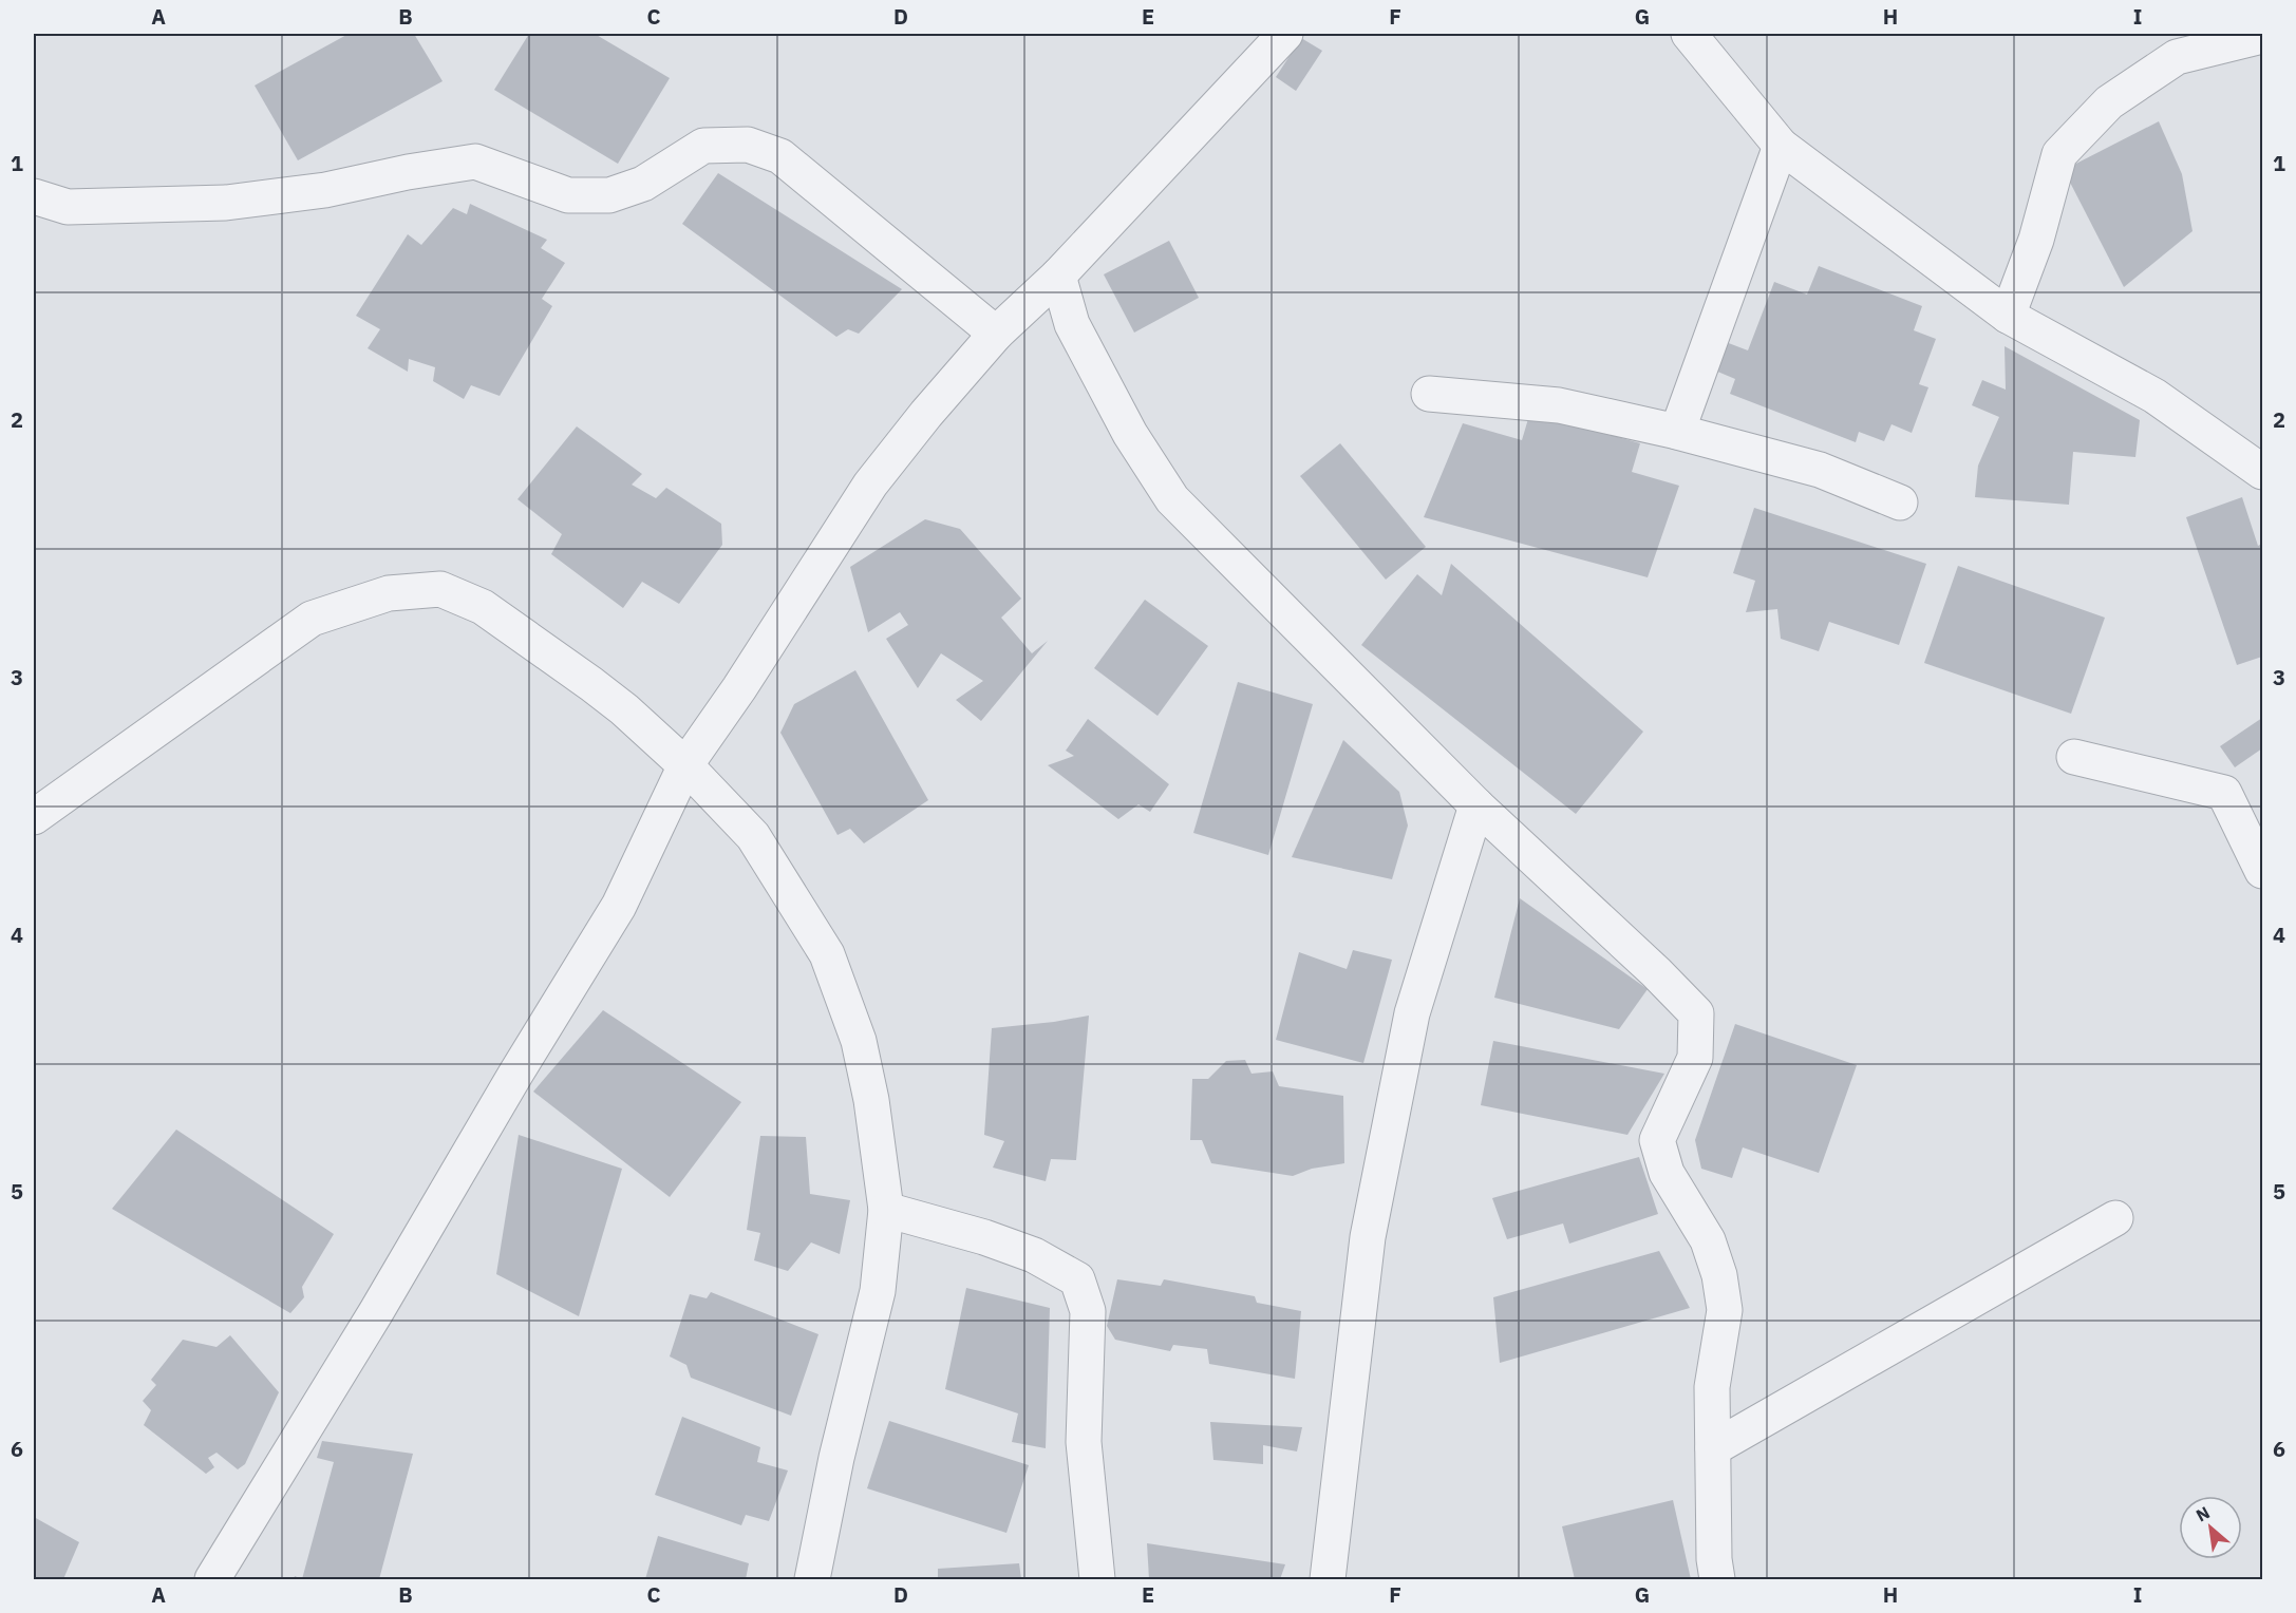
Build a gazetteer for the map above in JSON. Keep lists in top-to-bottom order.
{
  "north": "top left",
  "grid": {
    "columns": [
      "A",
      "B",
      "C",
      "D",
      "E",
      "F",
      "G",
      "H",
      "I"
    ],
    "rows": [
      "1",
      "2",
      "3",
      "4",
      "5",
      "6"
    ]
  }
}
